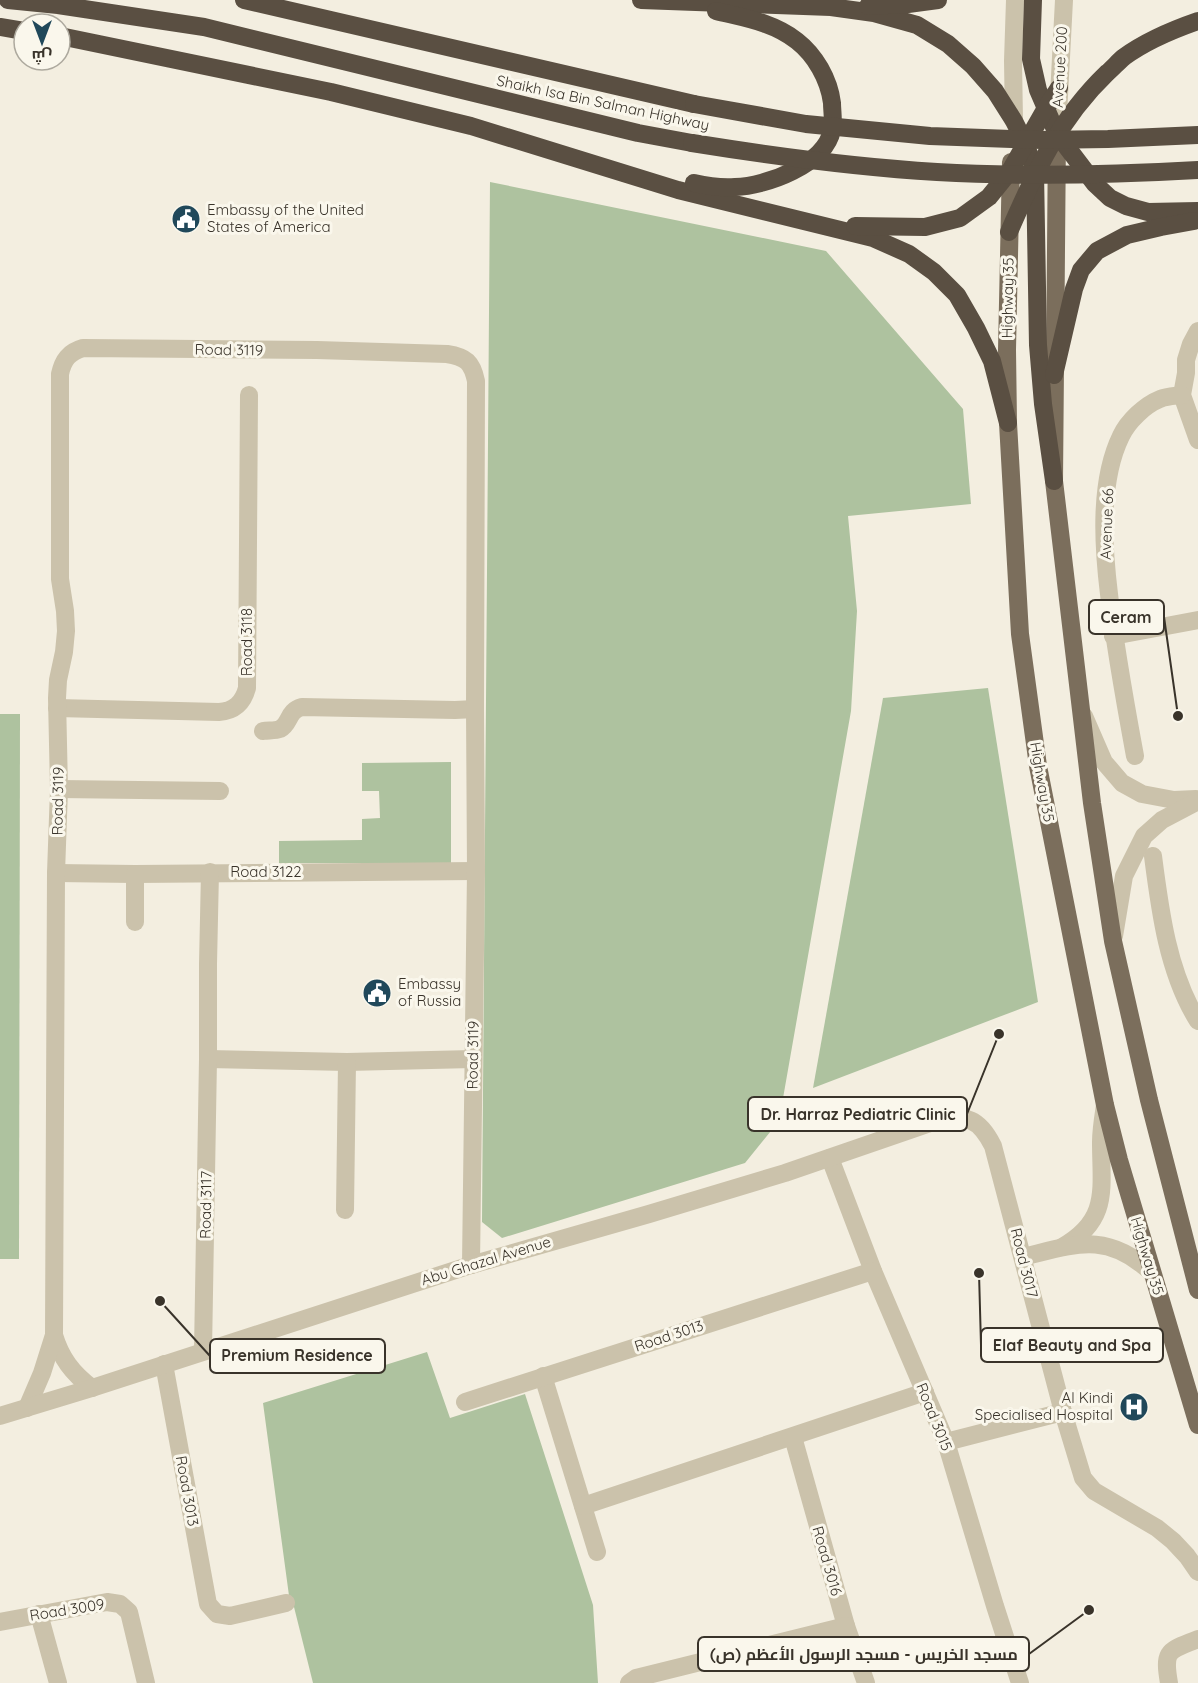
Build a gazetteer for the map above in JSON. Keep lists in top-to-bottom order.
{
  "streets": {
    "highway": ["Shaikh Isa Bin Salman Highway"],
    "main road": ["Highway 35"],
    "street": [
      "Avenue 200",
      "Road 3119",
      "Avenue 66",
      "Road 3118",
      "Road 3122",
      "Road 3117",
      "Abu Ghazal Avenue",
      "Road 3017",
      "Road 3013",
      "Road 3015",
      "Road 3016",
      "Road 3009"
    ]
  },
  "crossings": [
    ["Road 3119", "Road 3118"],
    ["Road 3119", "Road 3122"],
    ["Road 3119", "Abu Ghazal Avenue"],
    ["Road 3122", "Road 3117"],
    ["Road 3117", "Abu Ghazal Avenue"],
    ["Abu Ghazal Avenue", "Road 3017"],
    ["Abu Ghazal Avenue", "Road 3013"],
    ["Abu Ghazal Avenue", "Road 3015"],
    ["Road 3013", "Road 3015"]
  ],
  "places": {
    "public building": ["Embassy of the United States of America", "Embassy of Russia"],
    "other": [
      "Ceram",
      "Dr. Harraz Pediatric Clinic",
      "Elaf Beauty and Spa",
      "Premium Residence",
      "مسجد الخريس - مسجد الرسول الأعظم (ص)"
    ],
    "hospital": ["Al Kindi Specialised Hospital"]
  },
  "north": "bottom"
}
